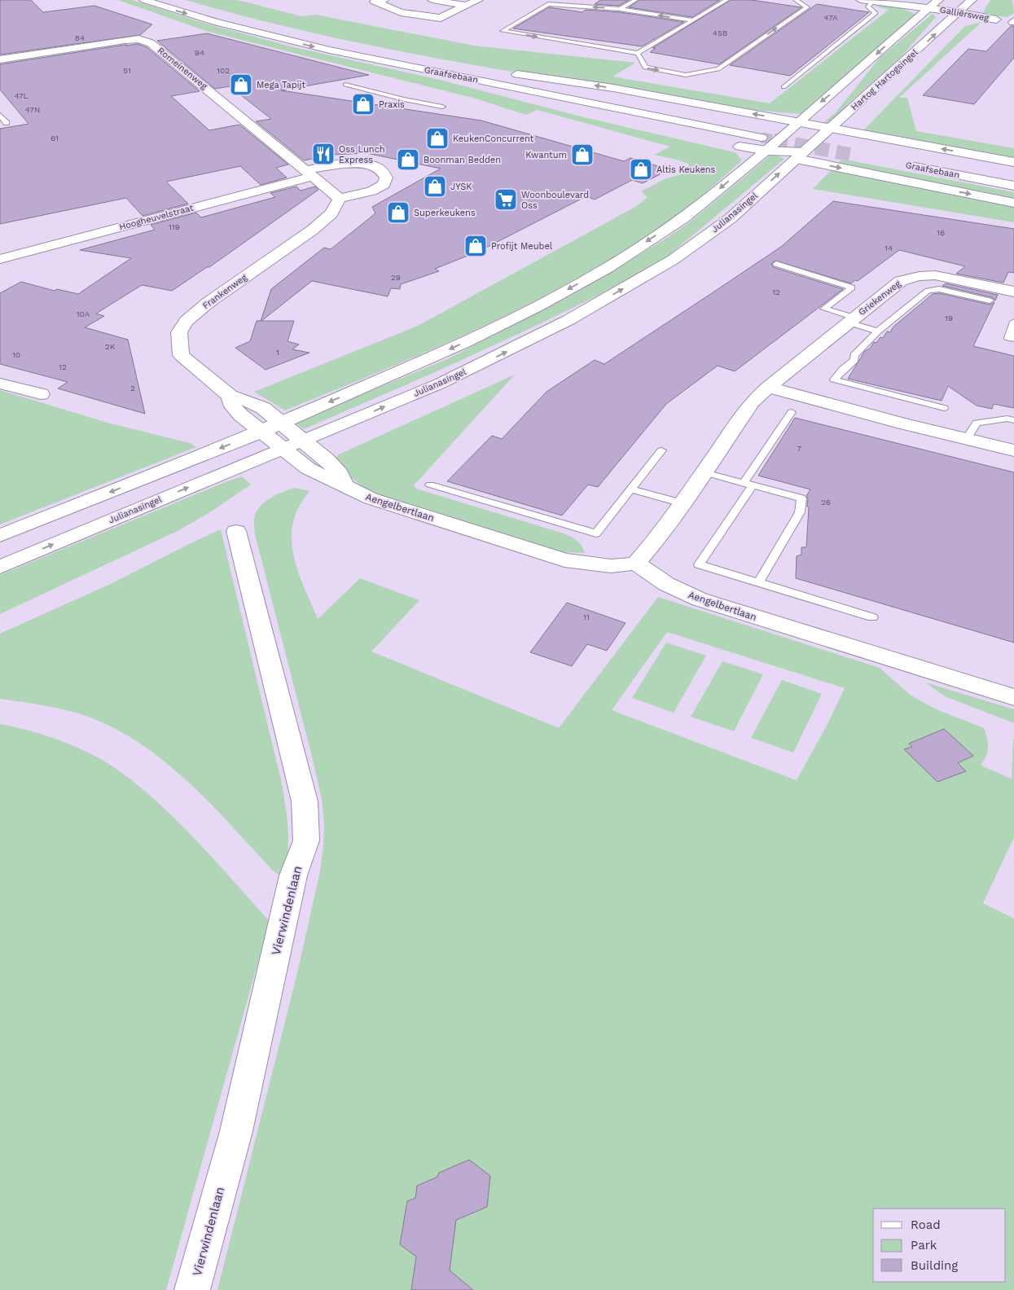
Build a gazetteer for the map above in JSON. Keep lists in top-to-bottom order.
{
  "streets": {
    "street": [
      "Galliërsweg",
      "Romeinenweg",
      "Graafsebaan",
      "Hartog Hartogsingel",
      "Julianasingel",
      "Hoogheuvelstraat",
      "Frankenweg",
      "Griekenweg",
      "Aengelbertlaan",
      "Vierwindenlaan"
    ]
  },
  "crossings": [
    ["Galliërsweg", "Hartog Hartogsingel"],
    ["Romeinenweg", "Hoogheuvelstraat"],
    ["Hartog Hartogsingel", "Julianasingel"],
    ["Julianasingel", "Frankenweg"],
    ["Julianasingel", "Aengelbertlaan"],
    ["Frankenweg", "Aengelbertlaan"],
    ["Griekenweg", "Aengelbertlaan"]
  ],
  "places": {
    "shop": [
      "Mega Tapijt",
      "Praxis",
      "KeukenConcurrent",
      "Kwantum",
      "Boonman Bedden",
      "Altis Keukens",
      "JYSK",
      "Superkeukens",
      "Profijt Meubel"
    ],
    "restaurant": ["Oss Lunch Express"],
    "supermarket": ["Woonboulevard Oss"]
  },
  "house_numbers": [
    "47A",
    "45B",
    "84",
    "94",
    "51",
    "102",
    "47L",
    "47N",
    "61",
    "119",
    "16",
    "14",
    "29",
    "12",
    "10A",
    "19",
    "2K",
    "1",
    "10",
    "12",
    "2",
    "7",
    "26",
    "11"
  ],
  "legend": ["Road", "Park", "Building"]
}
